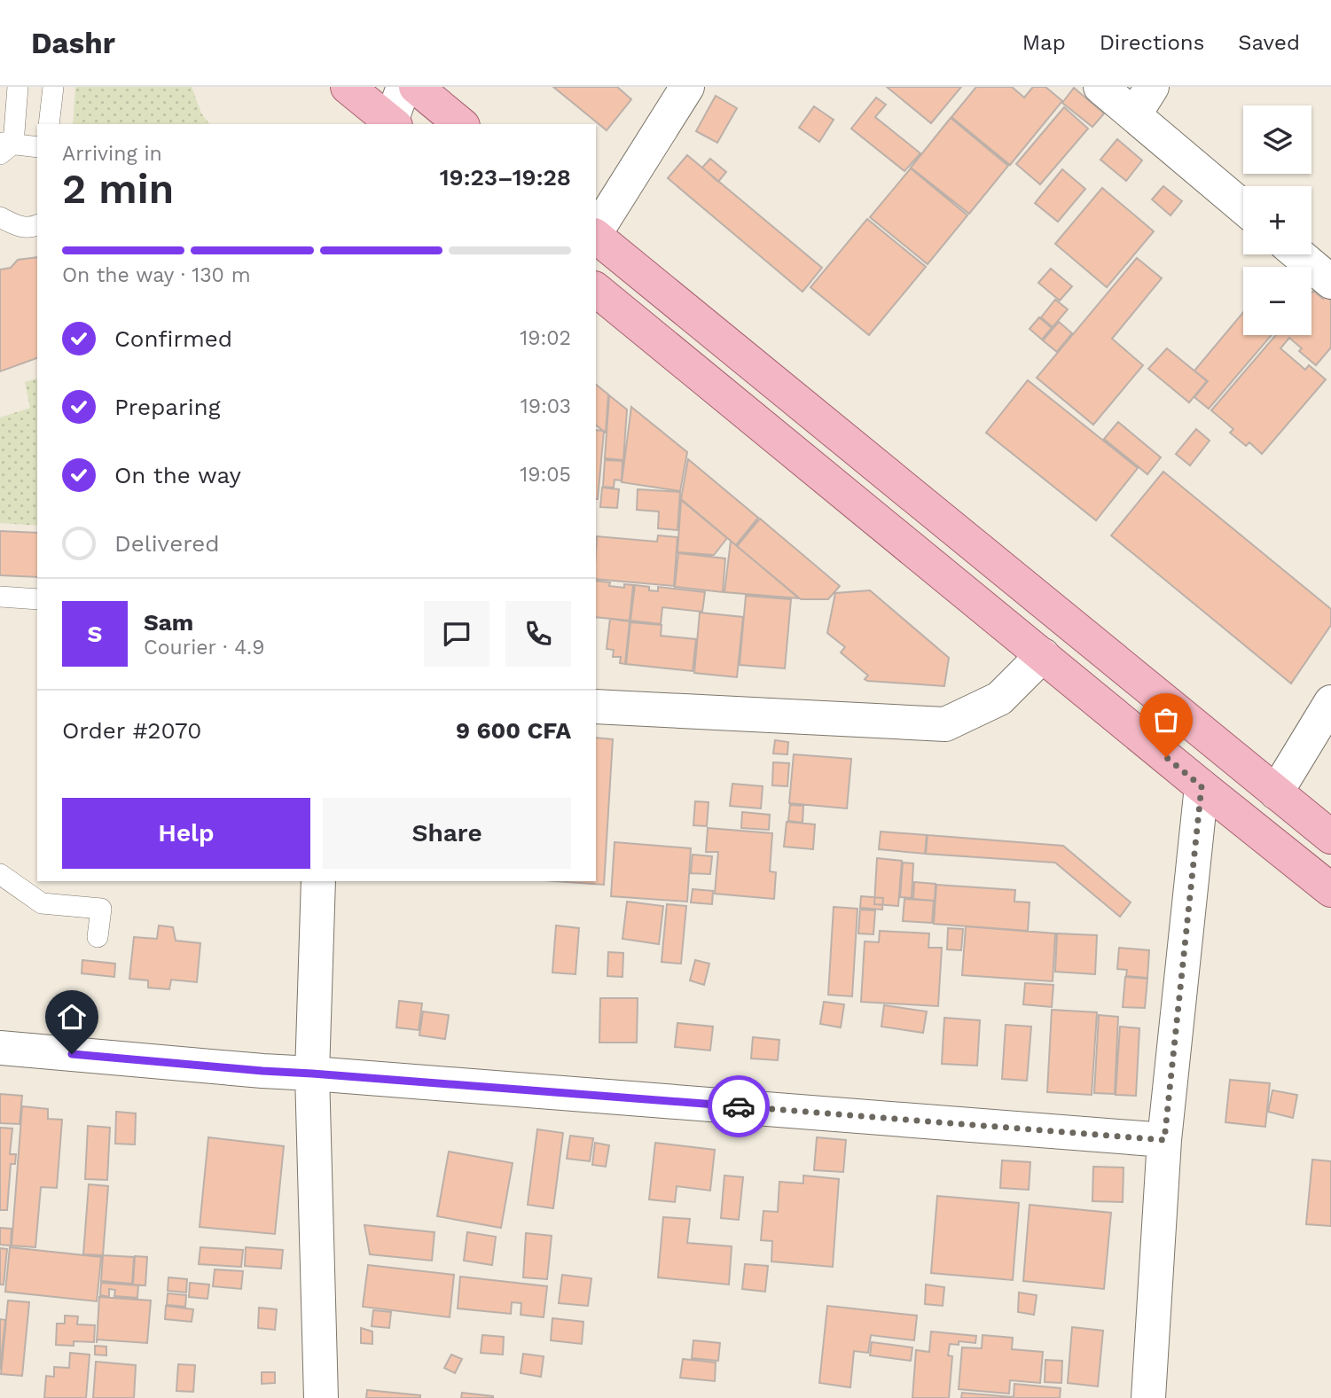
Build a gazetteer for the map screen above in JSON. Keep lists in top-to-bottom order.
{
  "page": {
    "header": "Dashr",
    "nav": ["Map", "Directions", "Saved"],
    "map_buttons": ["+", "−"],
    "heading": ["2 min", "Arriving in", "19:23–19:28"],
    "panel": [
      "Sam",
      "Courier · 4.9",
      "Order #2070",
      "9 600 CFA"
    ],
    "bar": "On the way · 130 m",
    "list": [
      ["Confirmed", "19:02"],
      ["Preparing", "19:03"],
      ["On the way", "19:05"],
      "Delivered"
    ],
    "round": "S",
    "buttons": ["Help", "Share"]
  }
}
